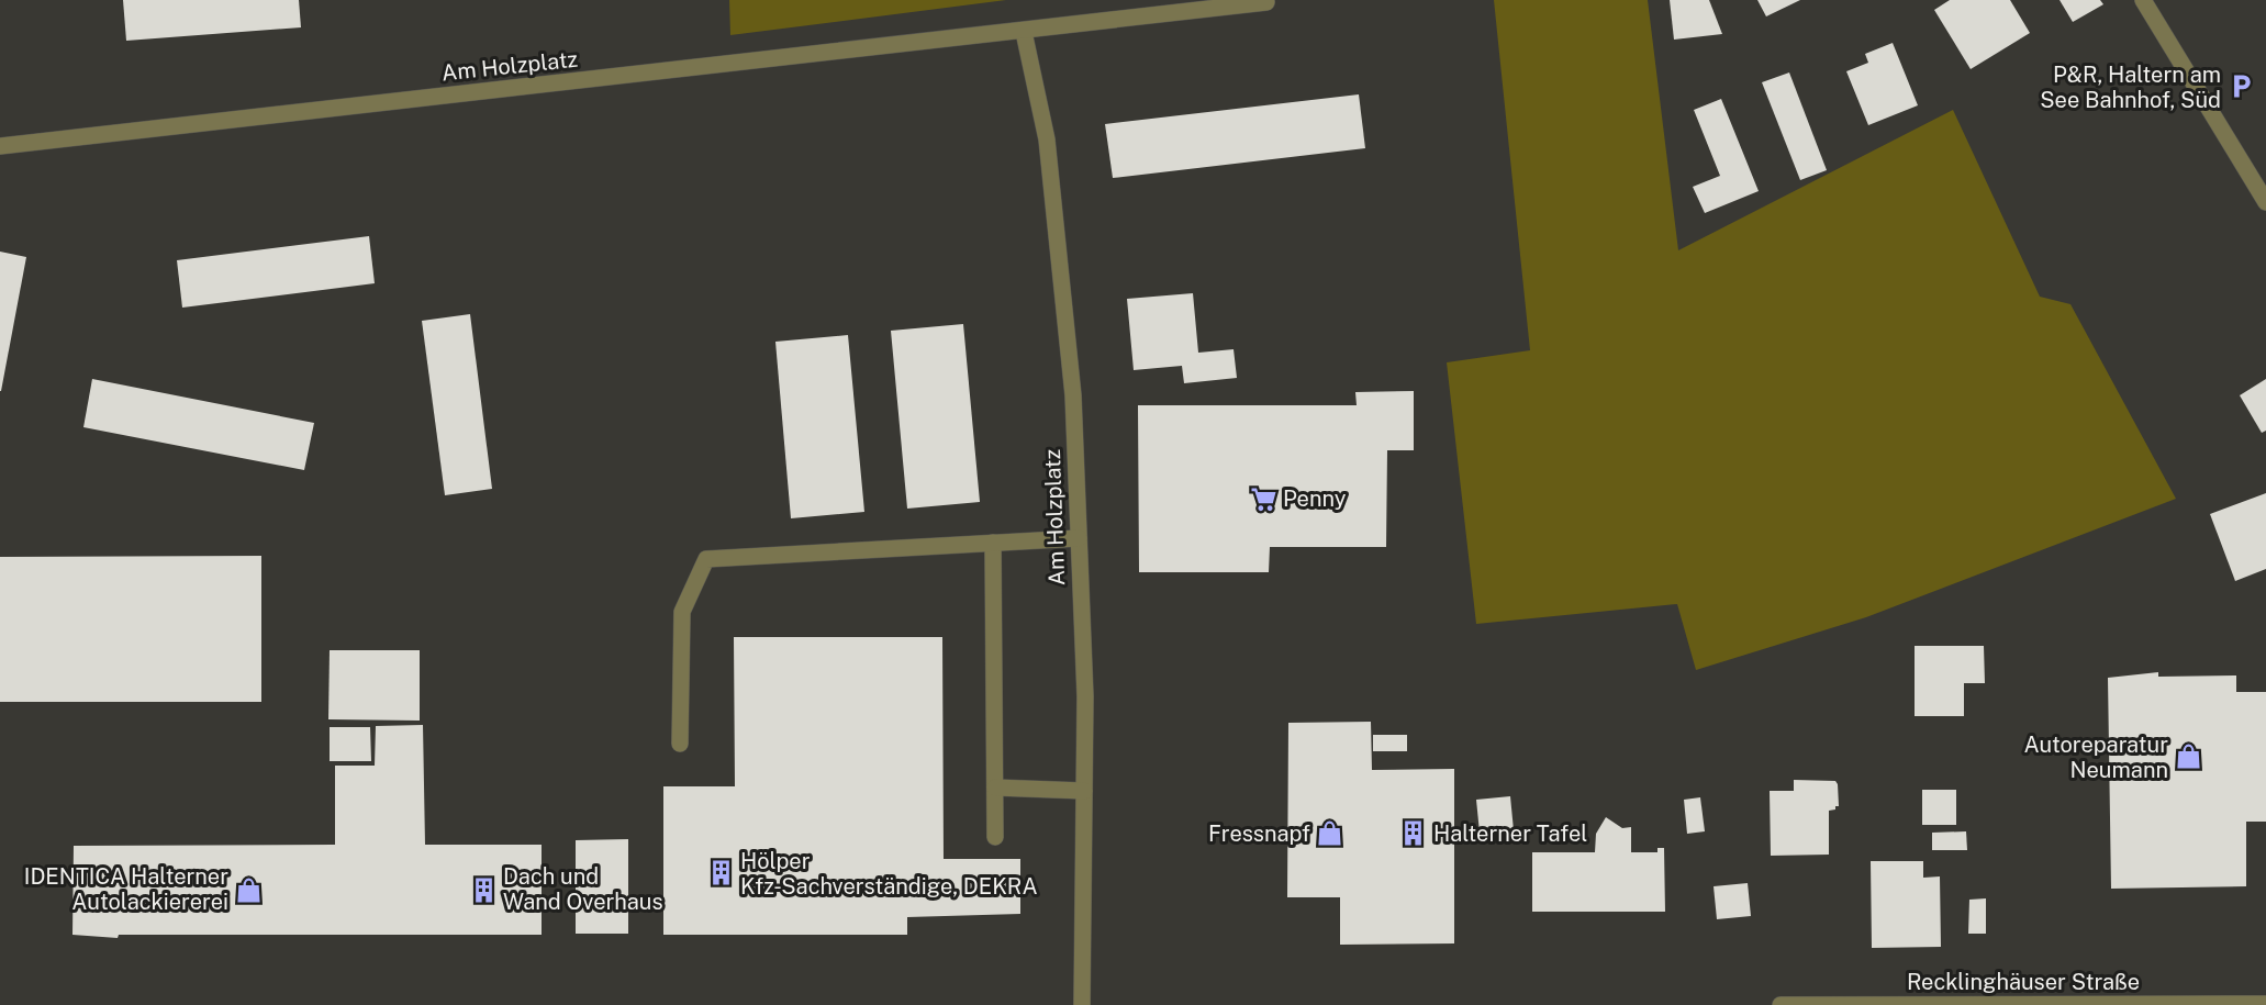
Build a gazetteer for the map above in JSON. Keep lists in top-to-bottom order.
{
  "streets": {
    "street": ["Am Holzplatz", "Recklinghäuser Straße"]
  },
  "places": {
    "parking": ["P&R, Haltern am See Bahnhof, Süd"],
    "supermarket": ["Penny"],
    "shop": ["Autoreparatur Neumann", "Fressnapf", "IDENTICA Halterner Autolackiererei"],
    "building": ["Halterner Tafel", "Hölper Kfz-Sachverständige, DEKRA", "Dach und Wand Overhaus"]
  }
}
